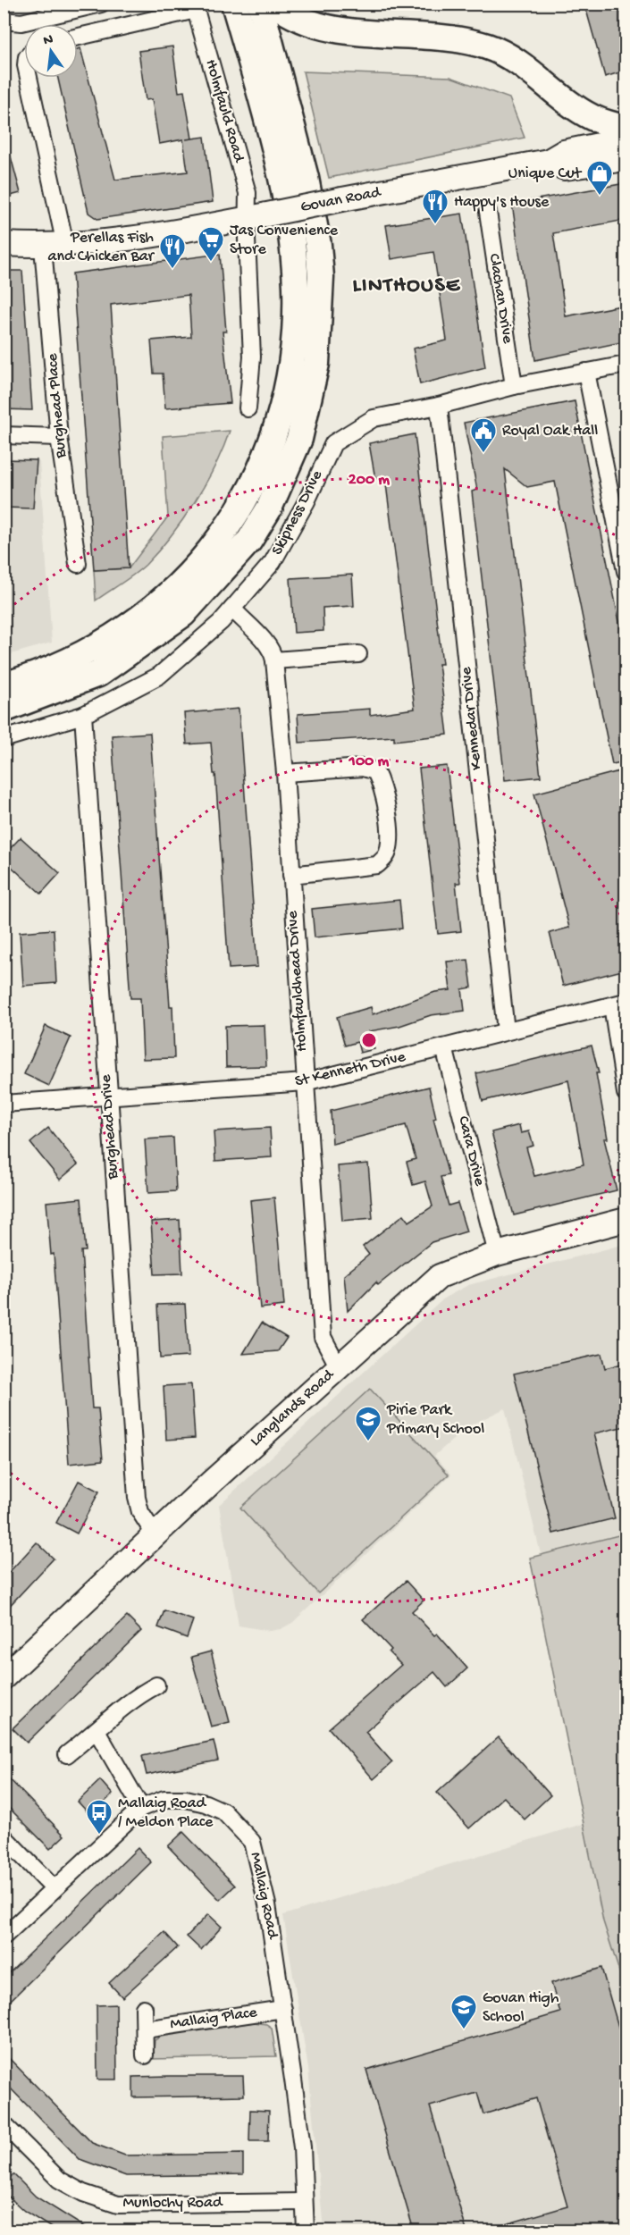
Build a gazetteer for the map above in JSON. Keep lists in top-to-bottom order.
{
  "streets": {
    "street": [
      "Holmfauld Road",
      "Govan Road",
      "Clachan Drive",
      "Burghead Place",
      "Skipness Drive",
      "Kennedar Drive",
      "Holmfauldhead Drive",
      "St Kenneth Drive",
      "Burghead Drive",
      "Cara Drive",
      "Langlands Road",
      "Mallaig Road",
      "Mallaig Place",
      "Munlochy Road"
    ]
  },
  "crossings": [
    ["Holmfauld Road", "Govan Road"],
    ["Govan Road", "Burghead Place"],
    ["Clachan Drive", "Skipness Drive"],
    ["Skipness Drive", "Kennedar Drive"],
    ["Skipness Drive", "Holmfauldhead Drive"],
    ["Skipness Drive", "Burghead Drive"],
    ["Kennedar Drive", "St Kenneth Drive"],
    ["Holmfauldhead Drive", "St Kenneth Drive"],
    ["Holmfauldhead Drive", "Langlands Road"],
    ["St Kenneth Drive", "Burghead Drive"],
    ["St Kenneth Drive", "Cara Drive"],
    ["Burghead Drive", "Langlands Road"],
    ["Cara Drive", "Langlands Road"],
    ["Mallaig Road", "Mallaig Place"],
    ["Mallaig Road", "Munlochy Road"]
  ],
  "districts": ["LINTHOUSE"],
  "places": {
    "shop": ["Unique Cut"],
    "restaurant": ["Happy's House", "Perellas Fish and Chicken Bar"],
    "supermarket": ["Jas Convenience Store"],
    "public building": ["Royal Oak Hall"],
    "school or university": ["Pirie Park Primary School", "Govan High School"],
    "bus stop": ["Mallaig Road / Meldon Place"]
  },
  "north": "top",
  "rings": ["200 m", "100 m"]
}
